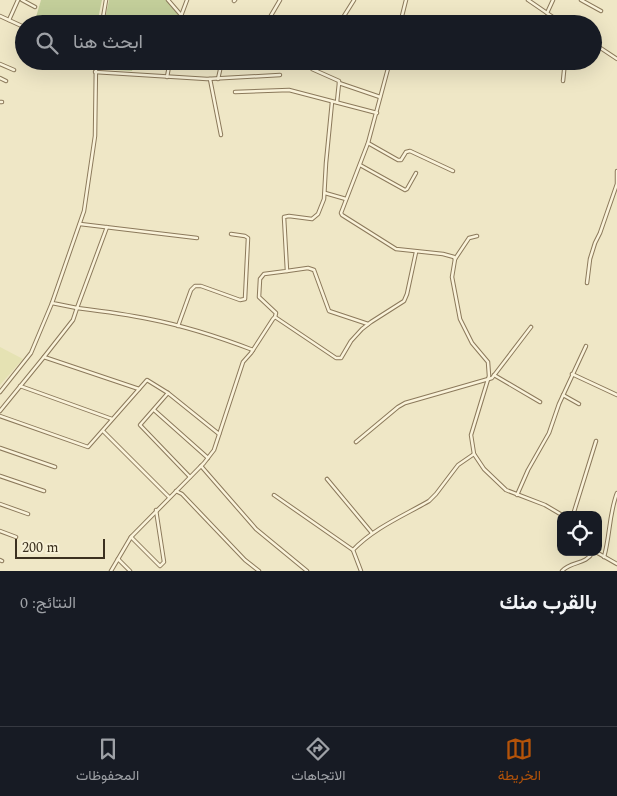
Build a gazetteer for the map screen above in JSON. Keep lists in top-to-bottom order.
{
  "scale_bar": "200 m",
  "page": {
    "search": "ابحث هنا",
    "scale": "200 m",
    "heading": ["بالقرب منك", "النتائج: 0"],
    "nav": ["الخريطة", "الاتجاهات", "المحفوظات"]
  }
}
